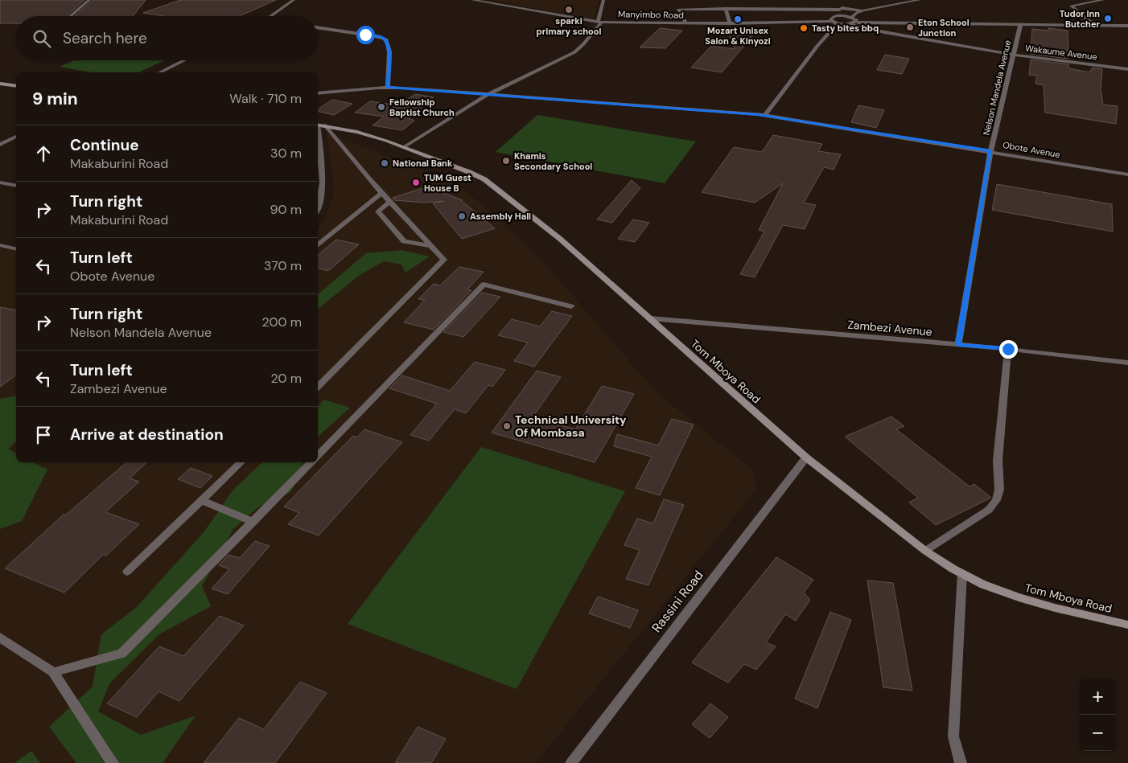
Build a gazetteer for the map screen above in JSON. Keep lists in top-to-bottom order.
{
  "streets": {
    "main road": ["Tom Mboya Road"],
    "street": [
      "Manyimbo Road",
      "Wakaume Avenue",
      "Nelson Mandela Avenue",
      "Obote Avenue",
      "Zambezi Avenue",
      "Rassini Road"
    ]
  },
  "crossings": [
    ["Wakaume Avenue", "Nelson Mandela Avenue"],
    ["Nelson Mandela Avenue", "Obote Avenue"],
    ["Nelson Mandela Avenue", "Zambezi Avenue"],
    ["Zambezi Avenue", "Tom Mboya Road"],
    ["Tom Mboya Road", "Rassini Road"]
  ],
  "places": [
    "sparki primary school",
    "Tudor Inn Butcher",
    "Mozart Unisex Salon & Kinyozi",
    "Eton School Junction",
    "Tasty bites bbq",
    "Fellowship Baptist Church",
    "Khamis Secondary School",
    "National Bank",
    "TUM Guest House B",
    "Assembly Hall",
    "Technical University Of Mombasa"
  ],
  "page": {
    "search": "Search here",
    "heading": ["9 min", "Walk · 710 m"],
    "list": [
      ["Continue", "Makaburini Road", "30 m"],
      ["Turn right", "Makaburini Road", "90 m"],
      ["Turn left", "Obote Avenue", "370 m"],
      ["Turn right", "Nelson Mandela Avenue", "200 m"],
      ["Turn left", "Zambezi Avenue", "20 m"],
      "Arrive at destination"
    ],
    "map_buttons": ["+", "−"]
  }
}
